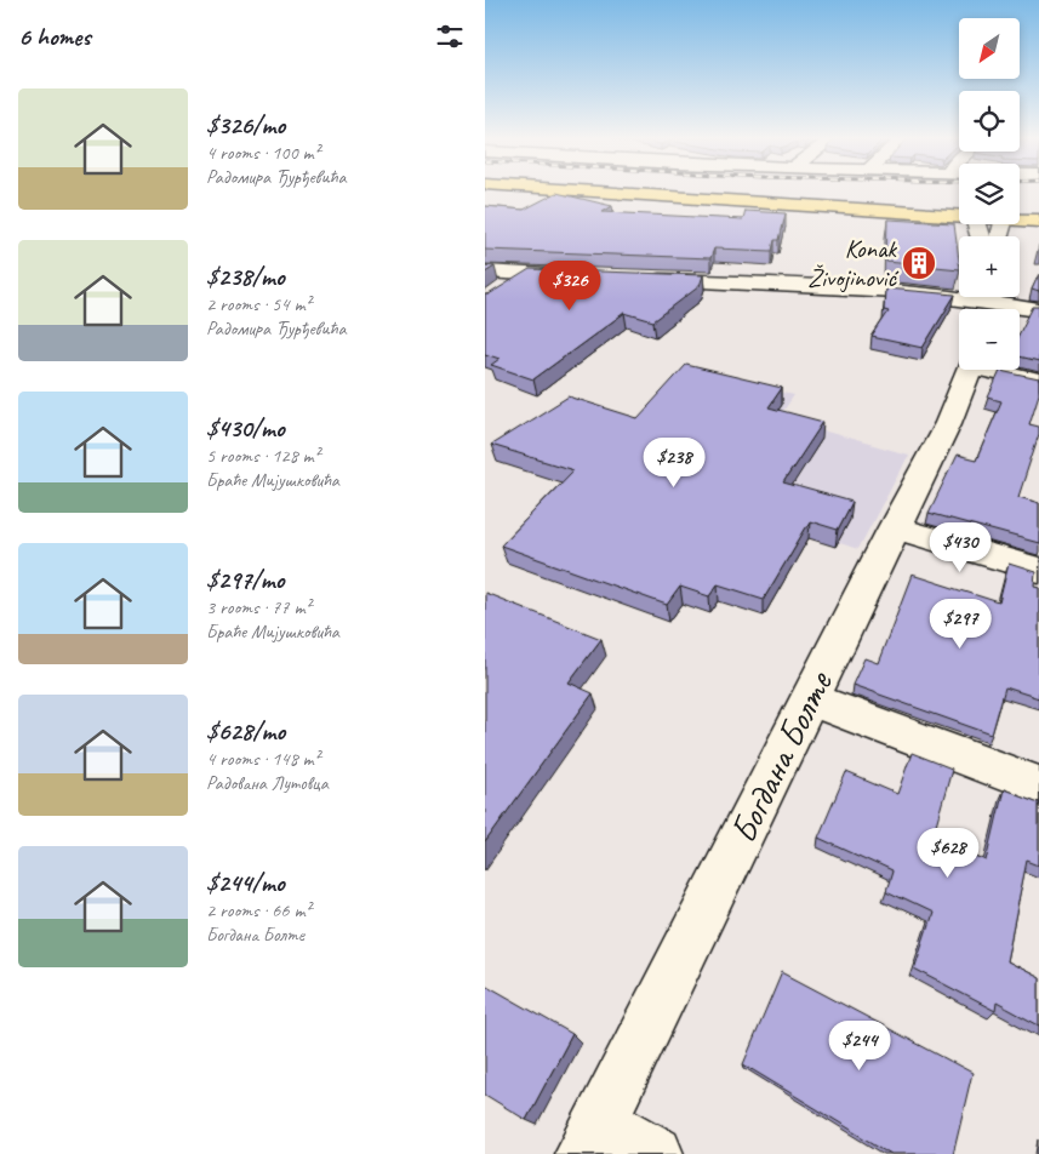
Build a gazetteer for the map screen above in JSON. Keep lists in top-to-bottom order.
{
  "streets": {
    "street": ["Богдана Болте"]
  },
  "places": {
    "building": ["Konak Živojinović"]
  },
  "north": "bottom left",
  "page": {
    "heading": "6 homes",
    "map_buttons": ["+", "−"],
    "list": [
      {
        "name": "$326/mo",
        "note": "4 rooms · 100 m² · Радомира Ђурђевића"
      },
      {
        "name": "$238/mo",
        "note": "2 rooms · 54 m² · Радомира Ђурђевића"
      },
      {
        "name": "$430/mo",
        "note": "5 rooms · 128 m² · Браће Мијушковића"
      },
      {
        "name": "$297/mo",
        "note": "3 rooms · 77 m² · Браће Мијушковића"
      },
      {
        "name": "$628/mo",
        "note": "4 rooms · 148 m² · Радована Лутовца"
      },
      {
        "name": "$244/mo",
        "note": "2 rooms · 66 m² · Богдана Болте"
      }
    ],
    "price": [
      "$326",
      "$238",
      "$430",
      "$297",
      "$628",
      "$244"
    ]
  }
}
